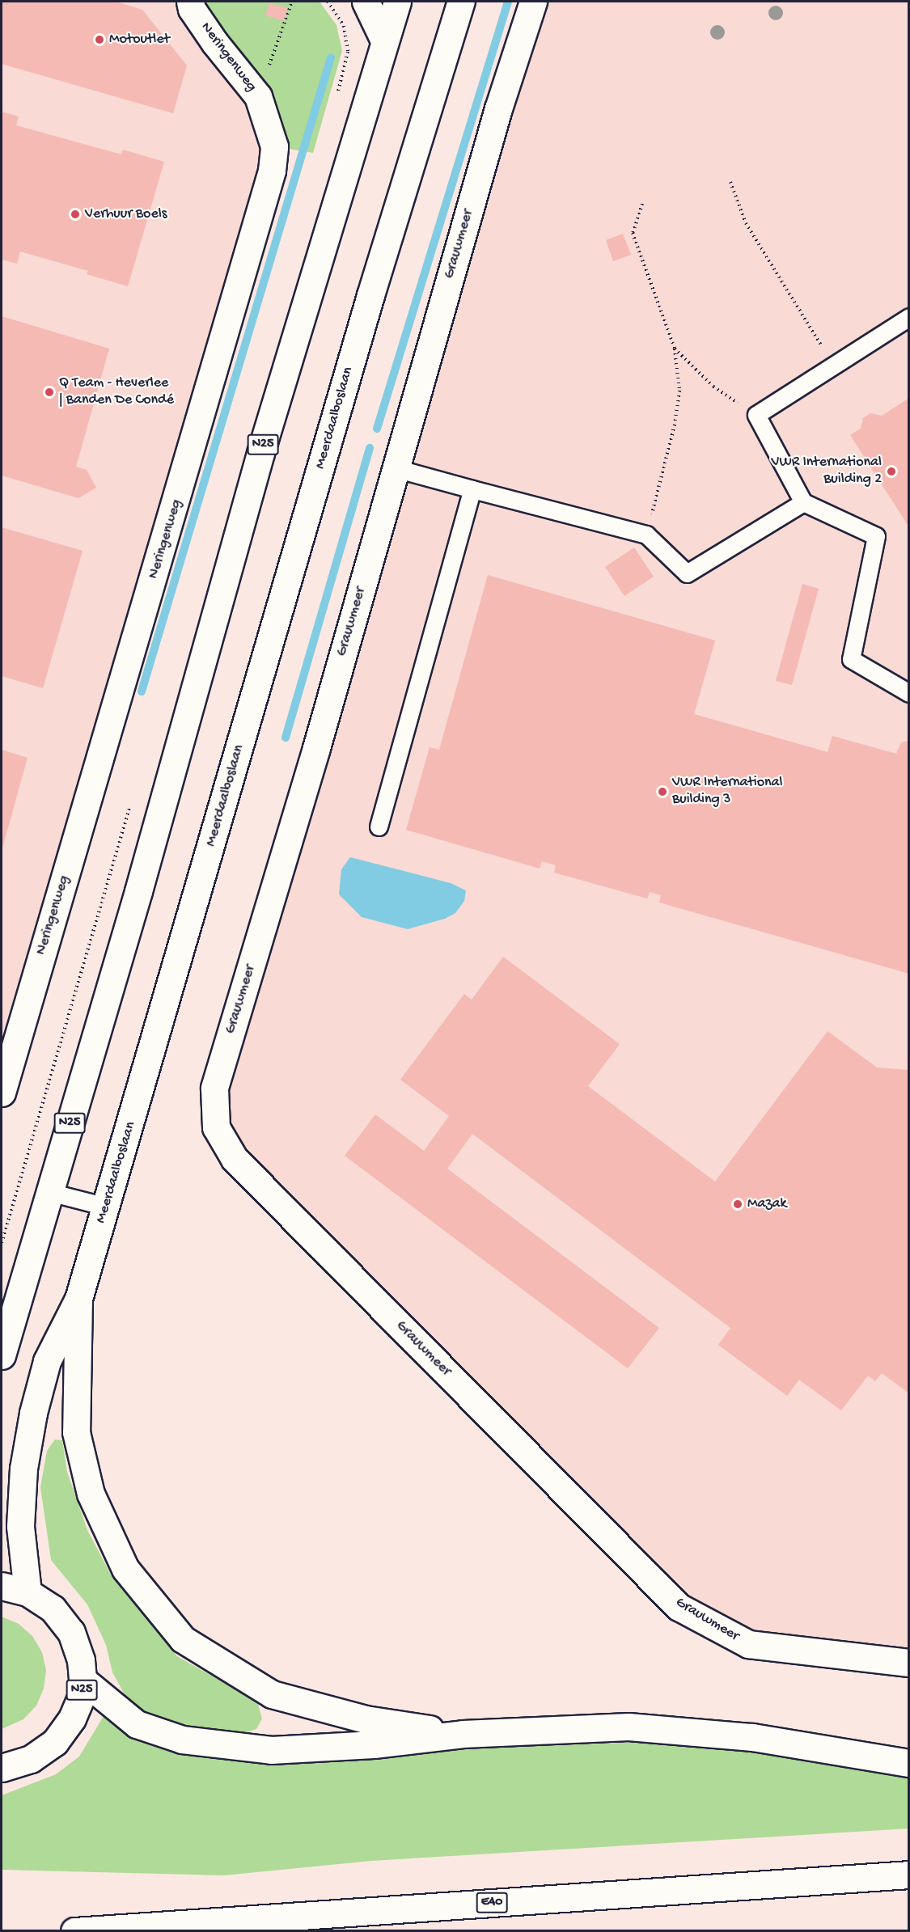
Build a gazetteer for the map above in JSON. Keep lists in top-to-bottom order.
{
  "streets": {
    "main road": [
      "Neringenweg",
      "Grauwmeer",
      "Meerdaalboslaan",
      "N25",
      "E40"
    ]
  },
  "crossings": [
    ["Meerdaalboslaan", "N25"]
  ],
  "places": [
    "Motoutlet",
    "Verhuur Boels",
    "Q Team - Heverlee | Banden De Condé",
    "VWR International Building 2",
    "VWR International Building 3",
    "Mazak"
  ]
}
